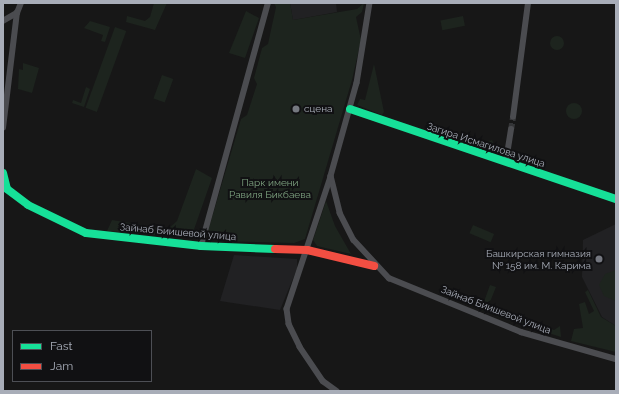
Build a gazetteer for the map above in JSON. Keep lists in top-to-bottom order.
{
  "streets": {
    "street": ["Загира Исмагилова улица", "Зайнаб Биишевой улица"]
  },
  "crossings": [
    ["Загира Исмагилова улица", "Зайнаб Биишевой улица"]
  ],
  "parks": ["Парк имени Равиля Бикбаева"],
  "places": ["сцена", "Башкирская гимназия № 158 им. М. Карима"],
  "legend": ["Fast", "Jam"]
}
